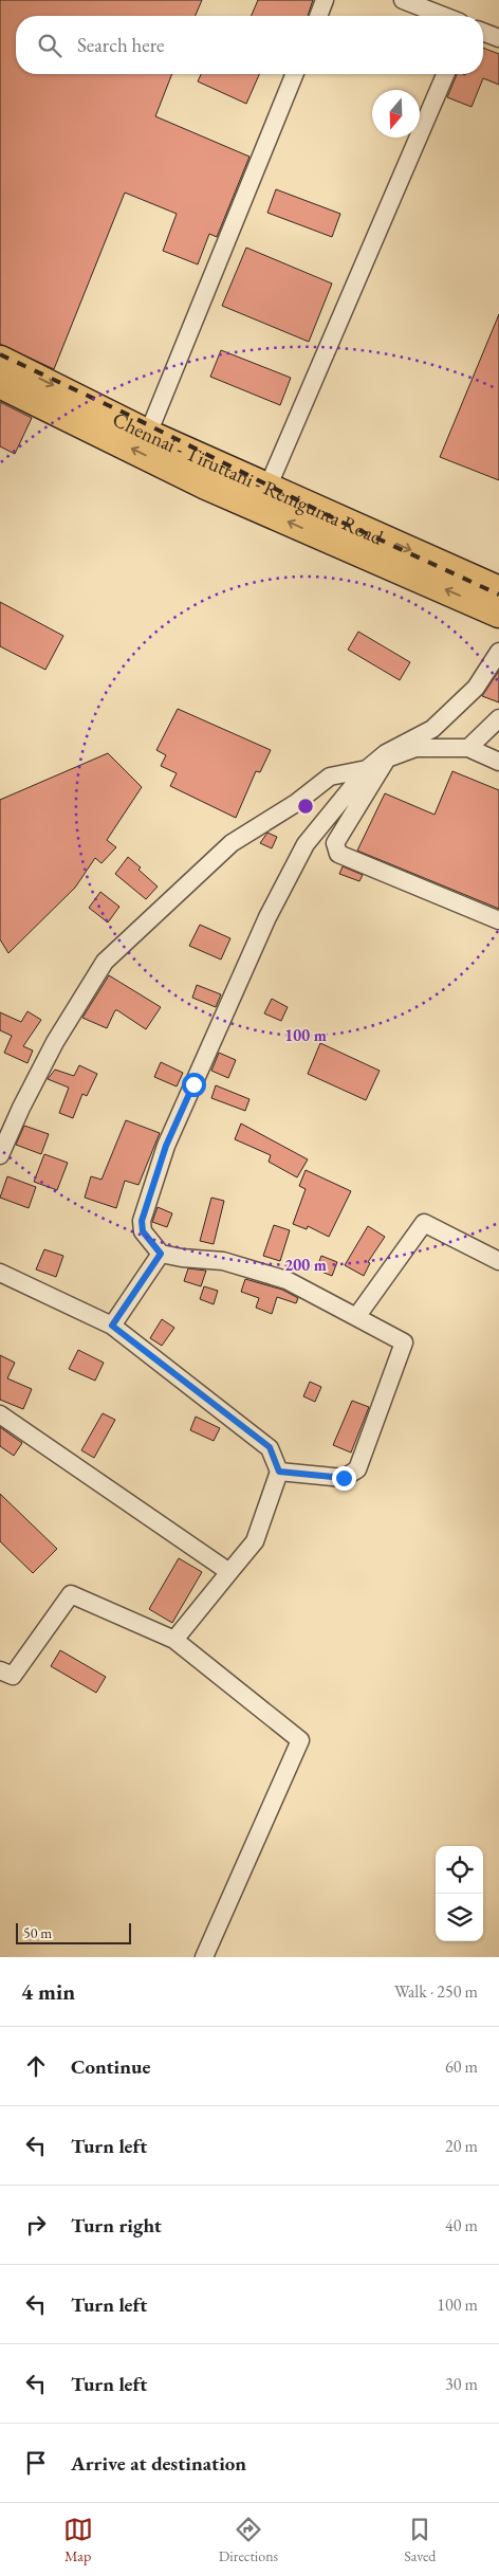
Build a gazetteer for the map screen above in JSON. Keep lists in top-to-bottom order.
{
  "streets": {
    "main road": ["Chennai - Tiruttani - Renigunta Road"]
  },
  "scale_bar": "50 m",
  "north": "bottom",
  "page": {
    "search": "Search here",
    "scale": "50 m",
    "heading": ["4 min", "Walk · 250 m"],
    "list": [
      ["Continue", "60 m"],
      ["Turn left", "20 m"],
      ["Turn right", "40 m"],
      ["Turn left", "100 m"],
      ["Turn left", "30 m"],
      "Arrive at destination"
    ],
    "nav": ["Map", "Directions", "Saved"]
  },
  "rings": ["100 m", "200 m"]
}
